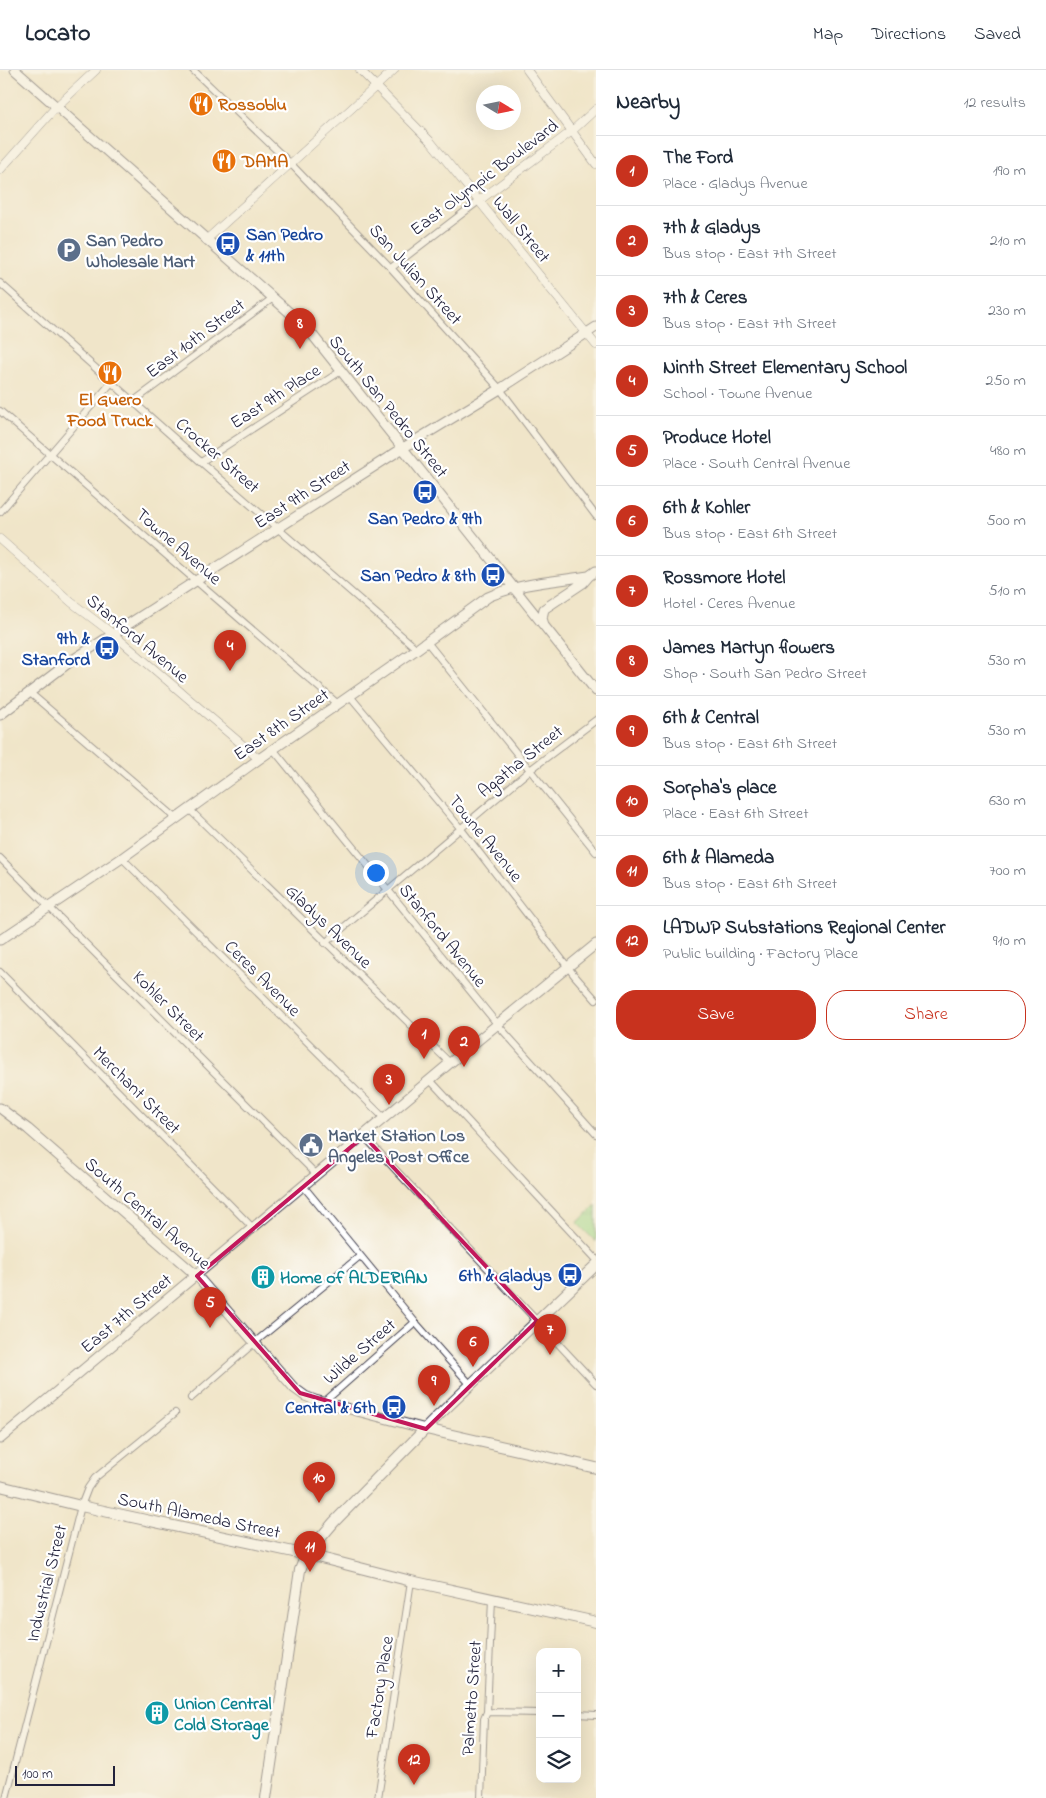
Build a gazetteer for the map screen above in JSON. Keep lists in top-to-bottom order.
{
  "streets": {
    "main road": [
      "South San Pedro Street",
      "East 9th Street",
      "East 8th Street",
      "South Central Avenue",
      "East 7th Street",
      "South Alameda Street"
    ],
    "street": [
      "East Olympic Boulevard",
      "Wall Street",
      "San Julian Street",
      "East 10th Street",
      "East 9th Place",
      "Crocker Street",
      "Towne Avenue",
      "Stanford Avenue",
      "Agatha Street",
      "Gladys Avenue",
      "Ceres Avenue",
      "Kohler Street",
      "Merchant Street",
      "Wilde Street",
      "Industrial Street",
      "Factory Place",
      "Palmetto Street"
    ]
  },
  "crossings": [
    ["East Olympic Boulevard", "Wall Street"],
    ["East Olympic Boulevard", "San Julian Street"],
    ["Wall Street", "East 9th Street"],
    ["San Julian Street", "East 9th Street"],
    ["East 10th Street", "South San Pedro Street"],
    ["East 10th Street", "Crocker Street"],
    ["East 9th Place", "South San Pedro Street"],
    ["East 9th Place", "Crocker Street"],
    ["South San Pedro Street", "East 9th Street"],
    ["South San Pedro Street", "East 8th Street"],
    ["Crocker Street", "East 9th Street"],
    ["Crocker Street", "East 8th Street"],
    ["East 9th Street", "Towne Avenue"],
    ["East 9th Street", "Stanford Avenue"],
    ["Towne Avenue", "East 8th Street"],
    ["Towne Avenue", "Agatha Street"],
    ["Towne Avenue", "East 7th Street"],
    ["Stanford Avenue", "East 8th Street"],
    ["Stanford Avenue", "Agatha Street"],
    ["Stanford Avenue", "East 7th Street"],
    ["East 8th Street", "Gladys Avenue"],
    ["East 8th Street", "Ceres Avenue"],
    ["East 8th Street", "Kohler Street"],
    ["Agatha Street", "Gladys Avenue"],
    ["Gladys Avenue", "East 7th Street"],
    ["Ceres Avenue", "East 7th Street"],
    ["Kohler Street", "East 7th Street"],
    ["Merchant Street", "East 7th Street"],
    ["South Central Avenue", "East 7th Street"],
    ["South Central Avenue", "Wilde Street"],
    ["South Alameda Street", "Industrial Street"],
    ["South Alameda Street", "Factory Place"],
    ["South Alameda Street", "Palmetto Street"]
  ],
  "places": {
    "restaurant": ["Rossoblu", "DAMA", "El Guero Food Truck"],
    "bus stop": [
      "San Pedro & 11th",
      "San Pedro & 9th",
      "San Pedro & 8th",
      "9th & Stanford",
      "6th & Gladys",
      "Central & 6th"
    ],
    "parking": ["San Pedro Wholesale Mart"],
    "public building": ["Market Station Los Angeles Post Office"],
    "building": ["Home of ALDERIAN", "Union Central Cold Storage"]
  },
  "scale_bar": "100 m",
  "north": "right",
  "page": {
    "header": "Locato",
    "nav": ["Map", "Directions", "Saved"],
    "heading": ["Nearby", "12 results"],
    "list": [
      {
        "mark": "1",
        "name": "The Ford",
        "note": "Place · Gladys Avenue",
        "value": "190 m"
      },
      {
        "mark": "2",
        "name": "7th & Gladys",
        "note": "Bus stop · East 7th Street",
        "value": "210 m"
      },
      {
        "mark": "3",
        "name": "7th & Ceres",
        "note": "Bus stop · East 7th Street",
        "value": "230 m"
      },
      {
        "mark": "4",
        "name": "Ninth Street Elementary School",
        "note": "School · Towne Avenue",
        "value": "250 m"
      },
      {
        "mark": "5",
        "name": "Produce Hotel",
        "note": "Place · South Central Avenue",
        "value": "480 m"
      },
      {
        "mark": "6",
        "name": "6th & Kohler",
        "note": "Bus stop · East 6th Street",
        "value": "500 m"
      },
      {
        "mark": "7",
        "name": "Rossmore Hotel",
        "note": "Hotel · Ceres Avenue",
        "value": "510 m"
      },
      {
        "mark": "8",
        "name": "James Martyn flowers",
        "note": "Shop · South San Pedro Street",
        "value": "530 m"
      },
      {
        "mark": "9",
        "name": "6th & Central",
        "note": "Bus stop · East 6th Street",
        "value": "530 m"
      },
      {
        "mark": "10",
        "name": "Sorpha's place",
        "note": "Place · East 6th Street",
        "value": "630 m"
      },
      {
        "mark": "11",
        "name": "6th & Alameda",
        "note": "Bus stop · East 6th Street",
        "value": "700 m"
      },
      {
        "mark": "12",
        "name": "LADWP Substations Regional Center",
        "note": "Public building · Factory Place",
        "value": "910 m"
      }
    ],
    "pins": [
      "8",
      "4",
      "1",
      "2",
      "3",
      "5",
      "7",
      "6",
      "9",
      "10",
      "11",
      "12"
    ],
    "buttons": ["Save", "Share"],
    "map_buttons": ["+", "−"],
    "scale": "100 m"
  }
}
